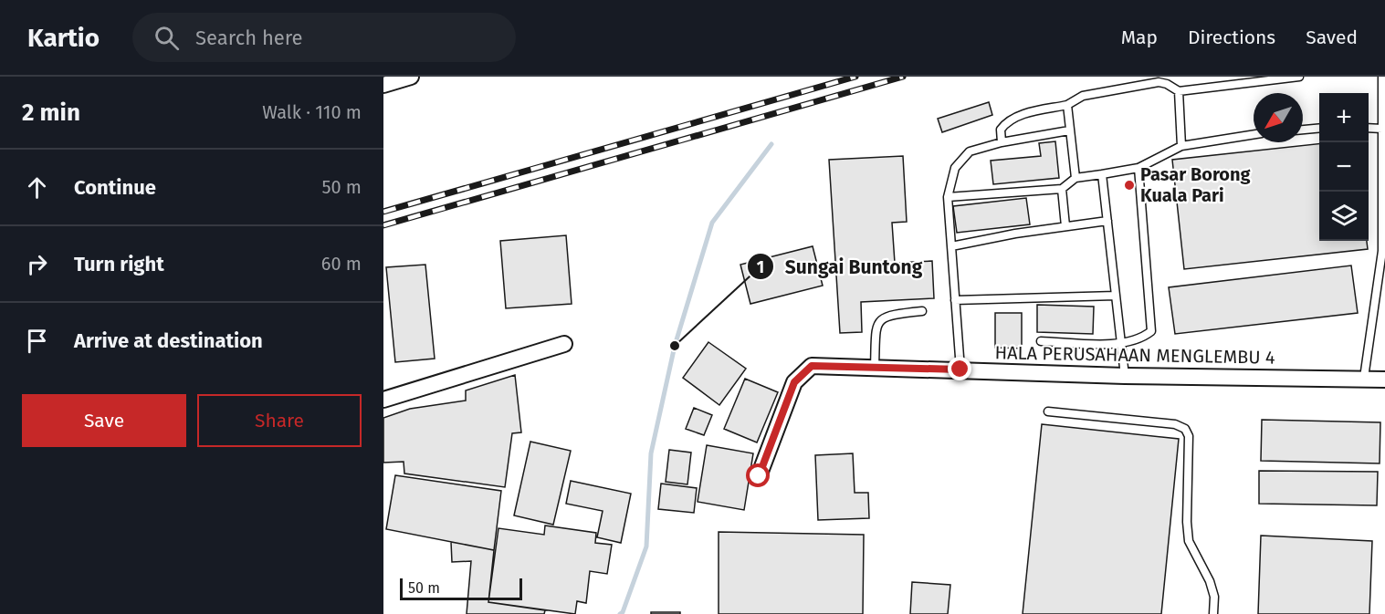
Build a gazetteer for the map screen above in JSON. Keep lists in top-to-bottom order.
{
  "streets": {
    "street": ["HALA PERUSAHAAN MENGLEMBU 4"]
  },
  "places": ["Pasar Borong Kuala Pari", "Sungai Buntong"],
  "scale_bar": "50 m",
  "north": "bottom left",
  "page": {
    "header": "Kartio",
    "search": "Search here",
    "nav": ["Map", "Directions", "Saved"],
    "heading": ["2 min", "Walk · 110 m"],
    "map_buttons": ["+", "−"],
    "list": [
      ["Continue", "50 m"],
      ["Turn right", "60 m"],
      "Arrive at destination"
    ],
    "buttons": ["Save", "Share"],
    "scale": "50 m"
  }
}
